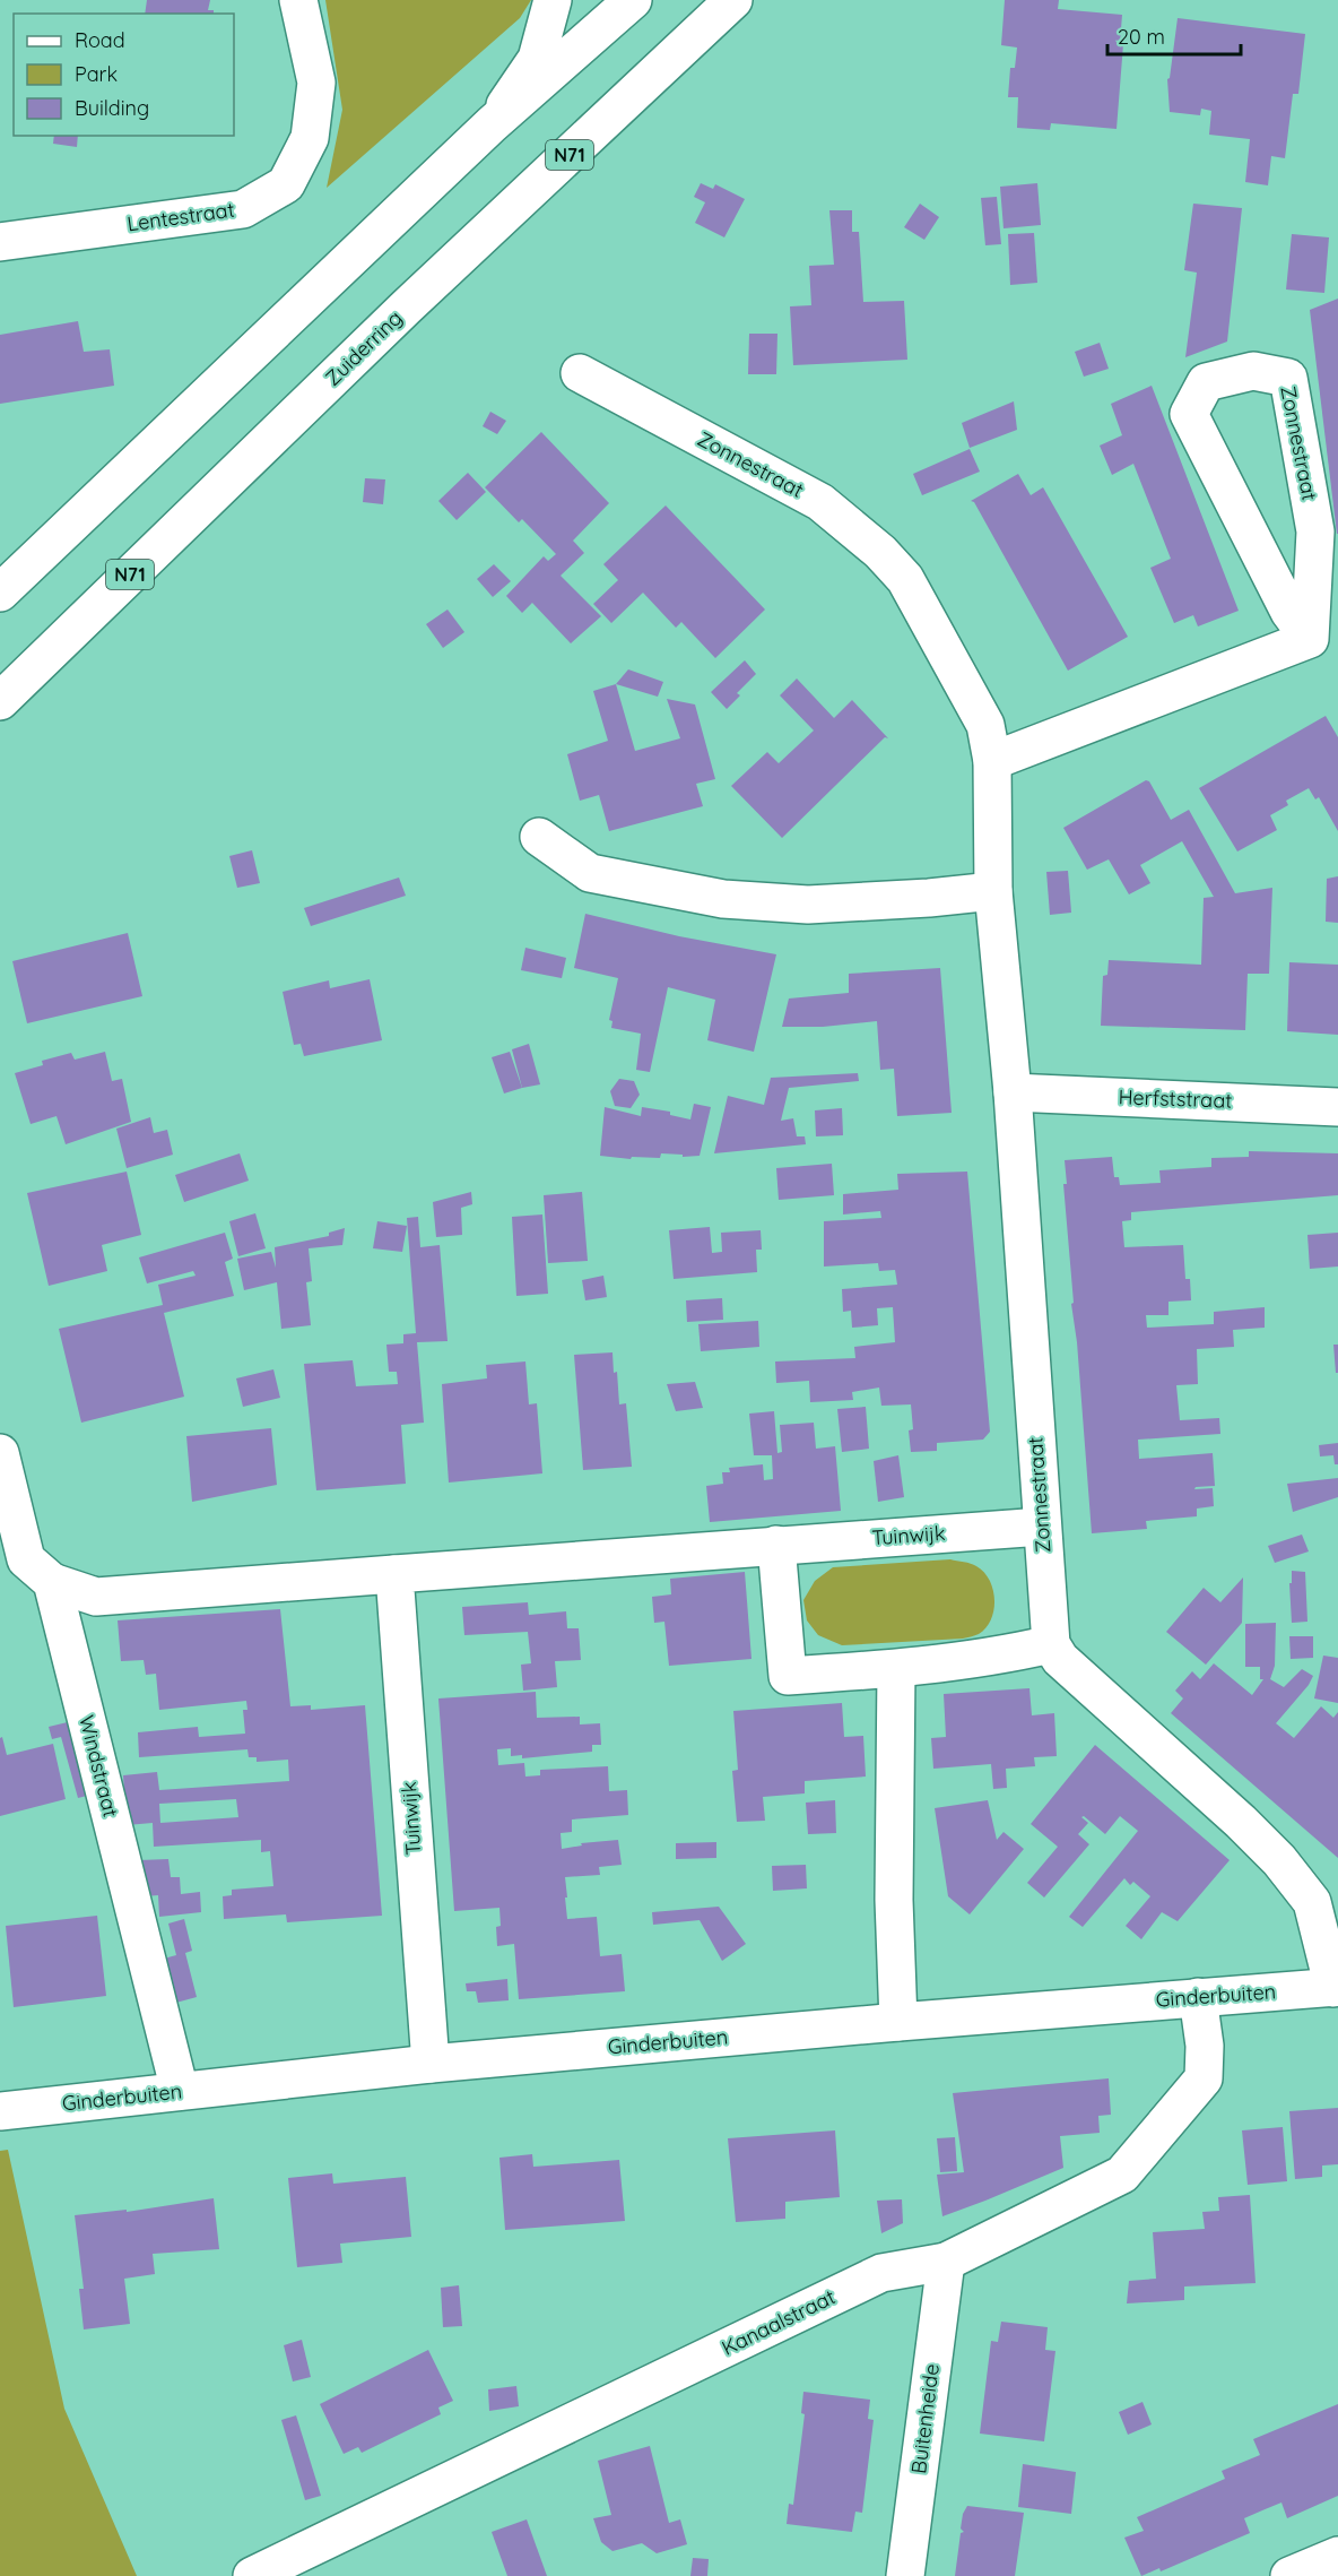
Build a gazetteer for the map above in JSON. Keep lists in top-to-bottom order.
{
  "streets": {
    "main road": [
      "N71",
      "Lentestraat",
      "Zuiderring",
      "Zonnestraat",
      "Herfststraat",
      "Tuinwijk",
      "Windstraat",
      "Ginderbuiten",
      "Kanaalstraat",
      "Buitenheide"
    ]
  },
  "crossings": [
    ["Zonnestraat", "Herfststraat"],
    ["Zonnestraat", "Tuinwijk"],
    ["Tuinwijk", "Windstraat"],
    ["Tuinwijk", "Ginderbuiten"],
    ["Windstraat", "Ginderbuiten"],
    ["Ginderbuiten", "Kanaalstraat"],
    ["Kanaalstraat", "Buitenheide"]
  ],
  "legend": ["Road", "Park", "Building"],
  "scale_bar": "20 m"
}
